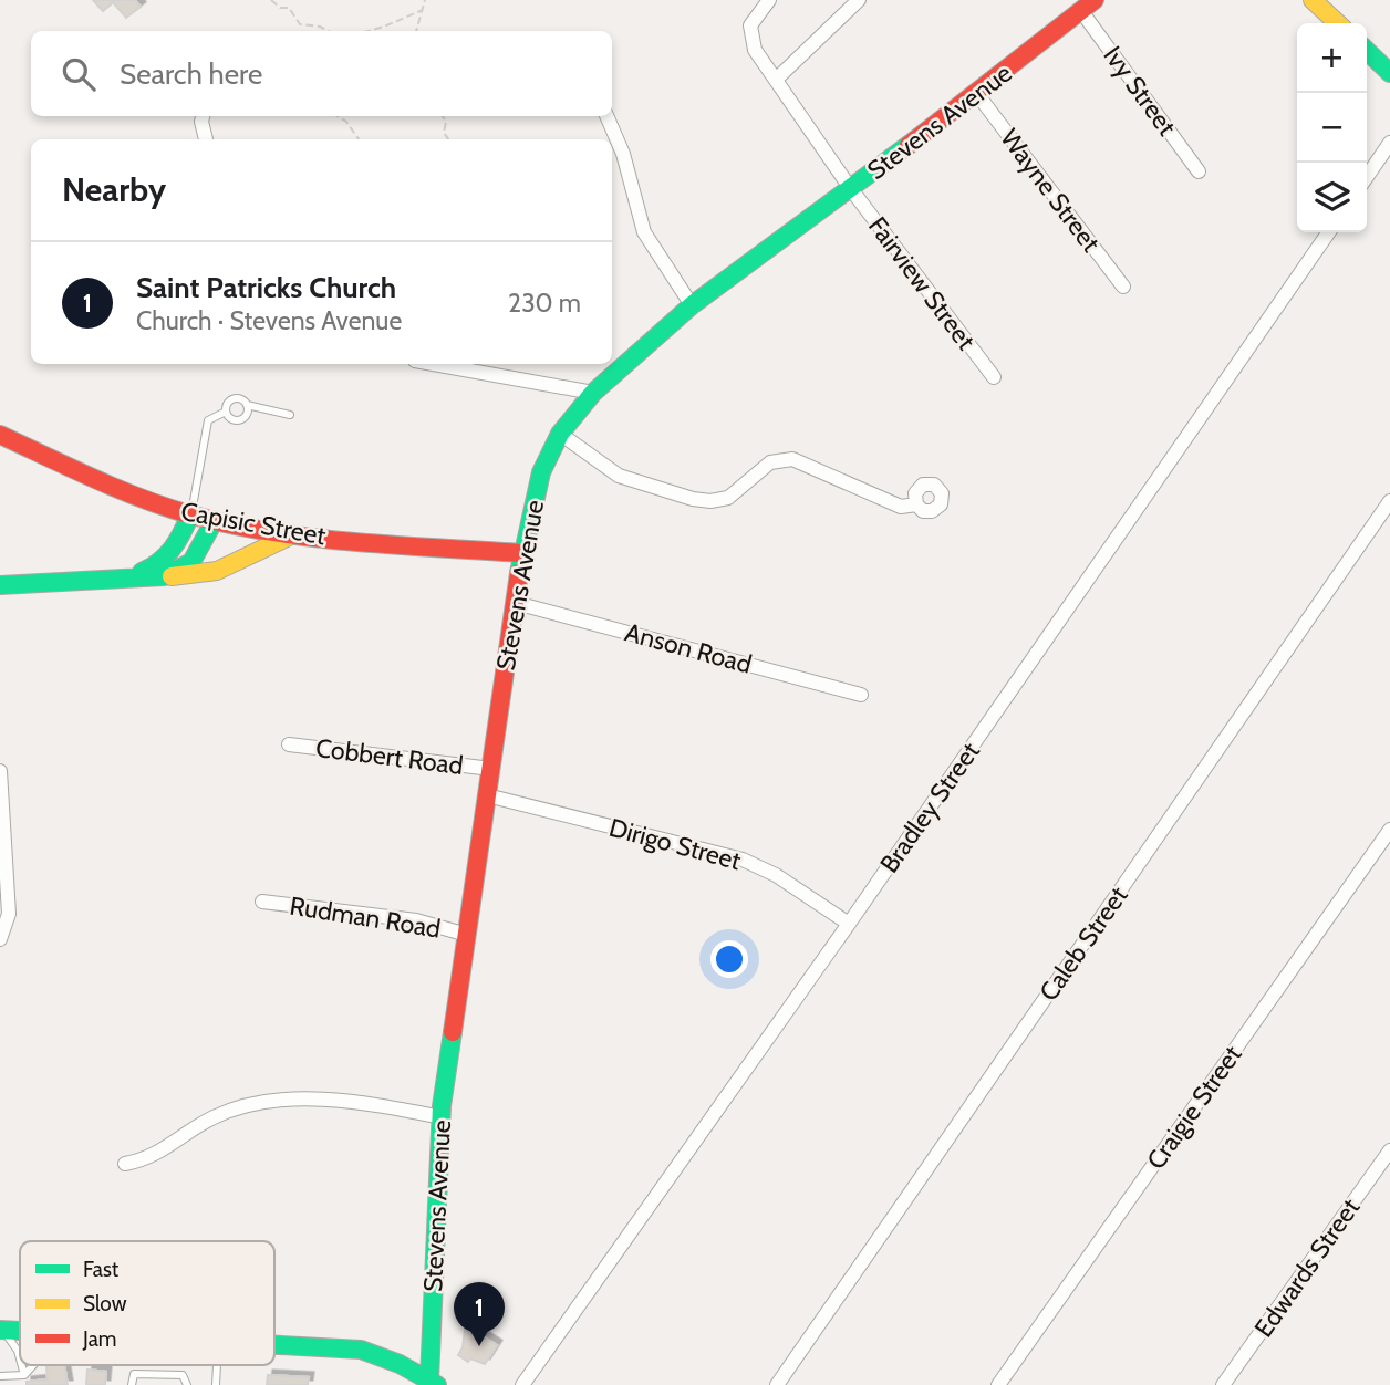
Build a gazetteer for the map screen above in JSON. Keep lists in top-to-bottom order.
{
  "streets": {
    "main road": ["Stevens Avenue", "Capisic Street"],
    "street": [
      "Ivy Street",
      "Wayne Street",
      "Fairview Street",
      "Anson Road",
      "Cobbert Road",
      "Bradley Street",
      "Dirigo Street",
      "Rudman Road",
      "Caleb Street",
      "Craigie Street",
      "Edwards Street"
    ]
  },
  "crossings": [
    ["Ivy Street", "Stevens Avenue"],
    ["Stevens Avenue", "Wayne Street"],
    ["Stevens Avenue", "Fairview Street"],
    ["Stevens Avenue", "Capisic Street"],
    ["Stevens Avenue", "Anson Road"],
    ["Stevens Avenue", "Cobbert Road"],
    ["Stevens Avenue", "Dirigo Street"],
    ["Stevens Avenue", "Rudman Road"],
    ["Bradley Street", "Dirigo Street"]
  ],
  "legend": ["Fast", "Slow", "Jam"],
  "page": {
    "map_buttons": ["+", "−"],
    "search": "Search here",
    "heading": "Nearby",
    "list": [
      {
        "mark": "1",
        "name": "Saint Patricks Church",
        "note": "Church · Stevens Avenue",
        "value": "230 m"
      }
    ],
    "pins": "1"
  }
}
